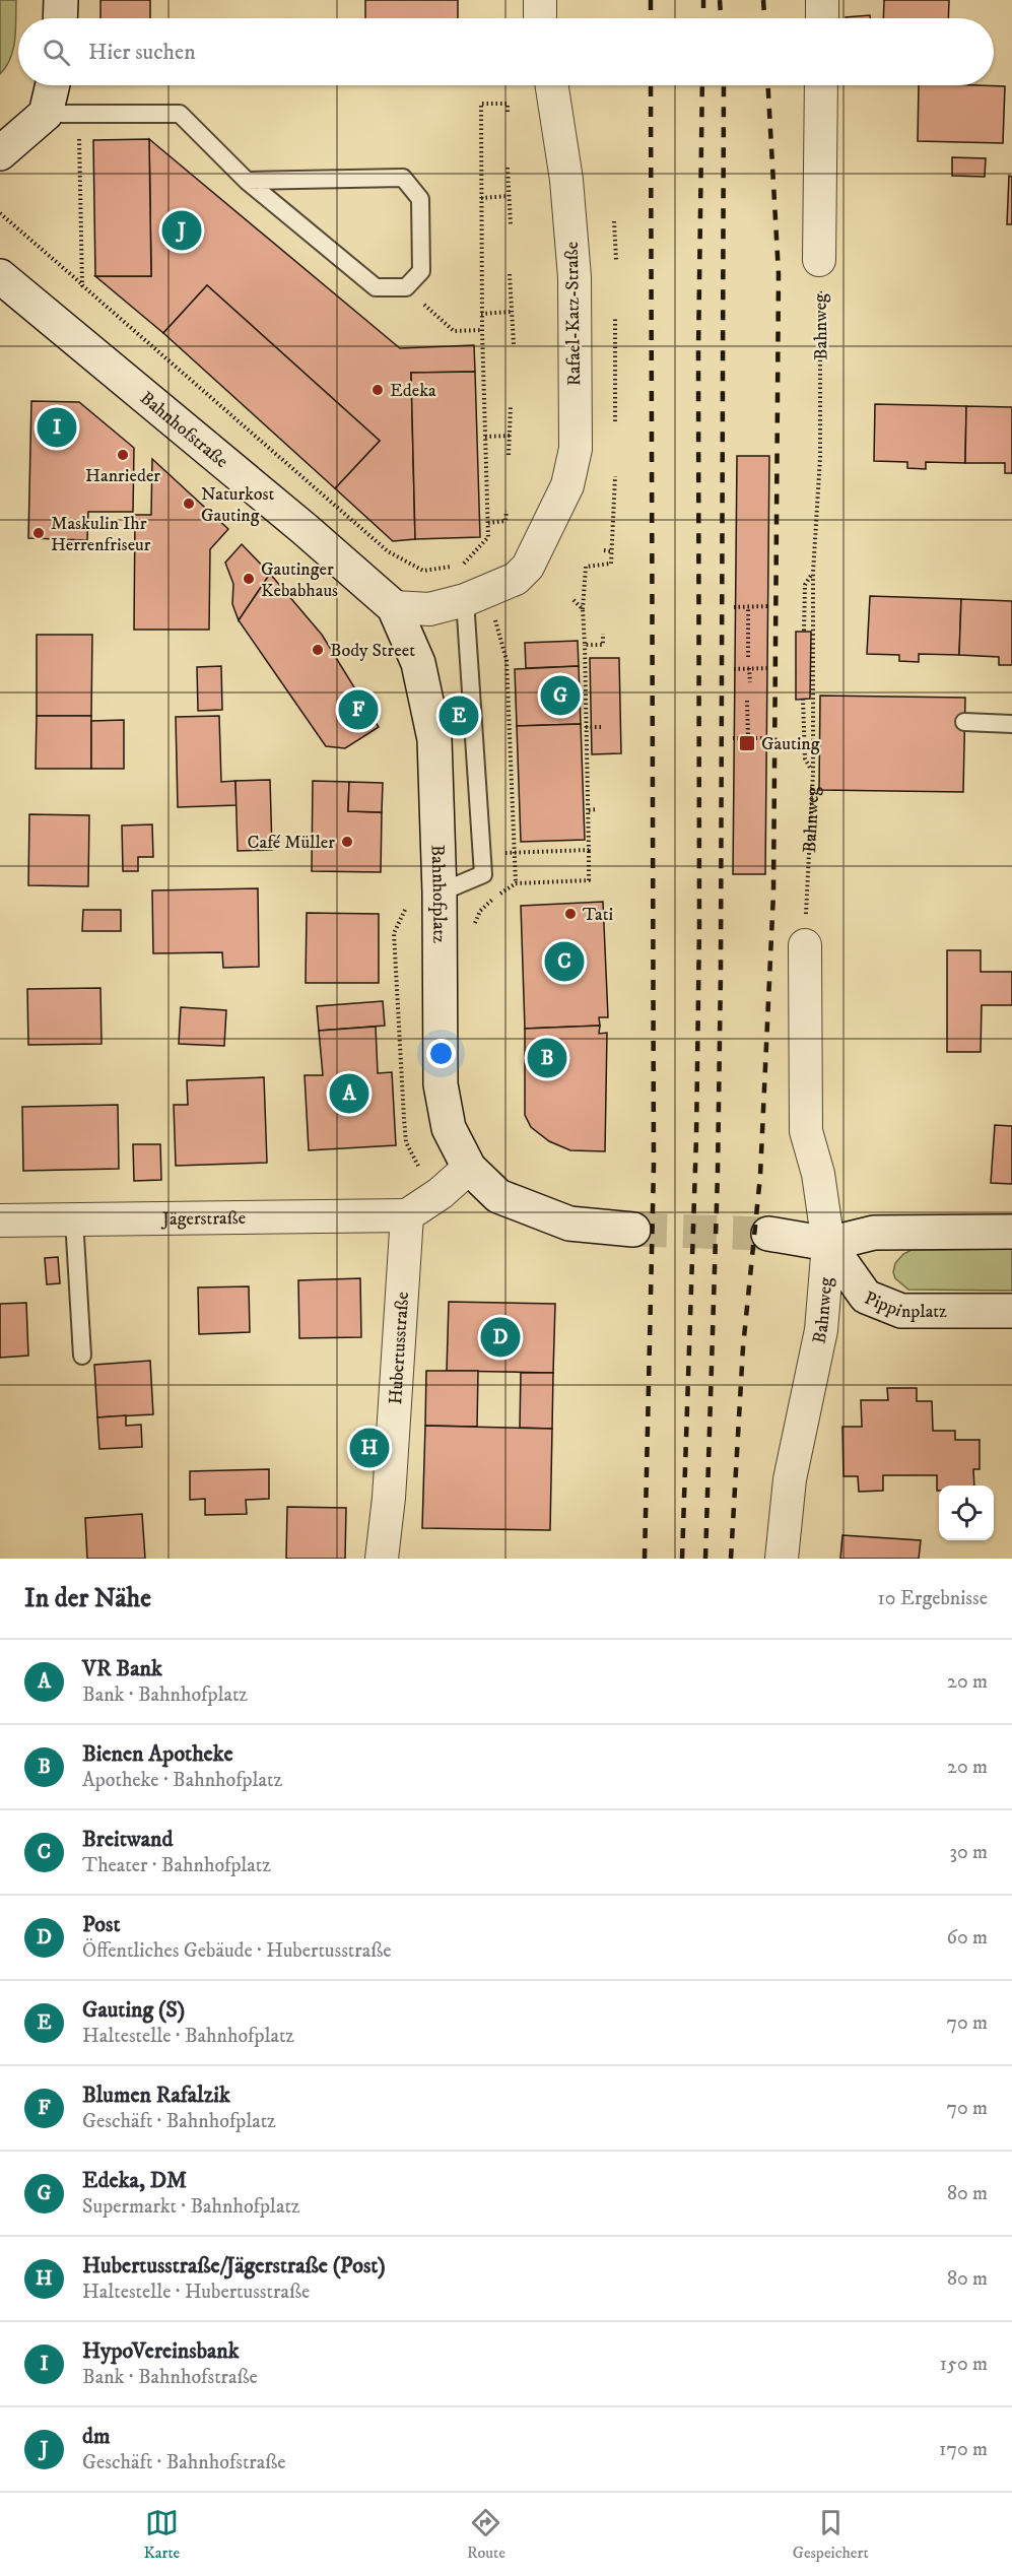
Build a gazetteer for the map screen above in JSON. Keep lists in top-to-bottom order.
{
  "streets": {
    "street": [
      "Rafael-Katz-Straße",
      "Bahnweg",
      "Bahnhofstraße",
      "Bahnhofplatz",
      "Jägerstraße",
      "Pippinplatz",
      "Hubertusstraße"
    ]
  },
  "crossings": [
    ["Bahnweg", "Pippinplatz"],
    ["Bahnhofstraße", "Bahnhofplatz"],
    ["Jägerstraße", "Hubertusstraße"]
  ],
  "places": {
    "other": [
      "Edeka",
      "Hanrieder",
      "Naturkost Gauting",
      "Maskulin Ihr Herrenfriseur",
      "Gautinger Kebabhaus",
      "Body Street",
      "Café Müller",
      "Tati"
    ],
    "transit": ["Gauting"]
  },
  "page": {
    "search": "Hier suchen",
    "pins": [
      "J",
      "I",
      "G",
      "F",
      "E",
      "C",
      "B",
      "A",
      "D",
      "H"
    ],
    "heading": ["In der Nähe", "10 Ergebnisse"],
    "list": [
      {
        "mark": "A",
        "name": "VR Bank",
        "note": "Bank · Bahnhofplatz",
        "value": "20 m"
      },
      {
        "mark": "B",
        "name": "Bienen Apotheke",
        "note": "Apotheke · Bahnhofplatz",
        "value": "20 m"
      },
      {
        "mark": "C",
        "name": "Breitwand",
        "note": "Theater · Bahnhofplatz",
        "value": "30 m"
      },
      {
        "mark": "D",
        "name": "Post",
        "note": "Öffentliches Gebäude · Hubertusstraße",
        "value": "60 m"
      },
      {
        "mark": "E",
        "name": "Gauting (S)",
        "note": "Haltestelle · Bahnhofplatz",
        "value": "70 m"
      },
      {
        "mark": "F",
        "name": "Blumen Rafalzik",
        "note": "Geschäft · Bahnhofplatz",
        "value": "70 m"
      },
      {
        "mark": "G",
        "name": "Edeka, DM",
        "note": "Supermarkt · Bahnhofplatz",
        "value": "80 m"
      },
      {
        "mark": "H",
        "name": "Hubertusstraße/Jägerstraße (Post)",
        "note": "Haltestelle · Hubertusstraße",
        "value": "80 m"
      },
      {
        "mark": "I",
        "name": "HypoVereinsbank",
        "note": "Bank · Bahnhofstraße",
        "value": "150 m"
      },
      {
        "mark": "J",
        "name": "dm",
        "note": "Geschäft · Bahnhofstraße",
        "value": "170 m"
      }
    ],
    "nav": ["Karte", "Route", "Gespeichert"]
  }
}
